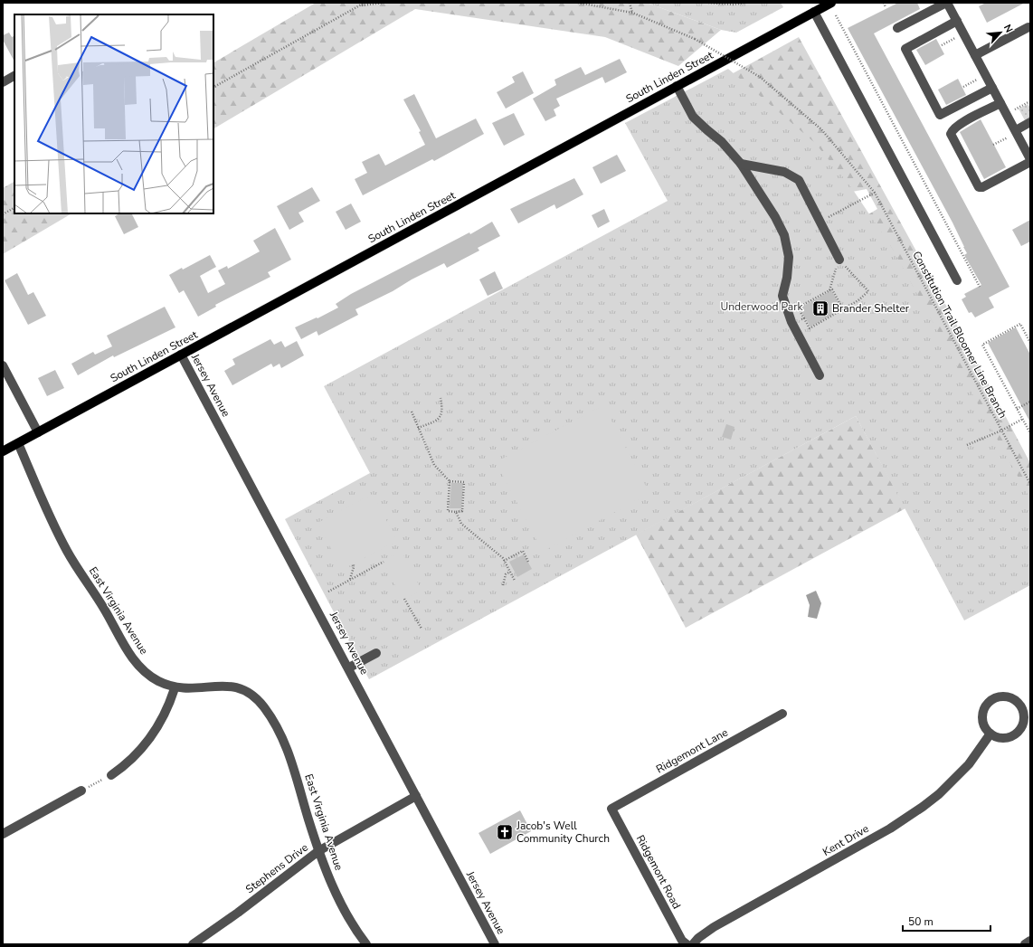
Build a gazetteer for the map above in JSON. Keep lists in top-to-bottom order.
{
  "streets": {
    "main road": ["South Linden Street"],
    "street": [
      "Jersey Avenue",
      "East Virginia Avenue",
      "Ridgemont Lane",
      "Kent Drive",
      "Stephens Drive",
      "Ridgemont Road"
    ],
    "path": ["Constitution Trail Bloomer Line Branch"]
  },
  "crossings": [
    ["South Linden Street", "Jersey Avenue"],
    ["South Linden Street", "East Virginia Avenue"],
    ["Jersey Avenue", "Stephens Drive"],
    ["East Virginia Avenue", "Stephens Drive"],
    ["Ridgemont Lane", "Ridgemont Road"]
  ],
  "parks": ["Underwood Park"],
  "places": {
    "building": ["Brander Shelter"],
    "church": ["Jacob's Well Community Church"]
  },
  "scale_bar": "50 m",
  "north": "top right"
}
